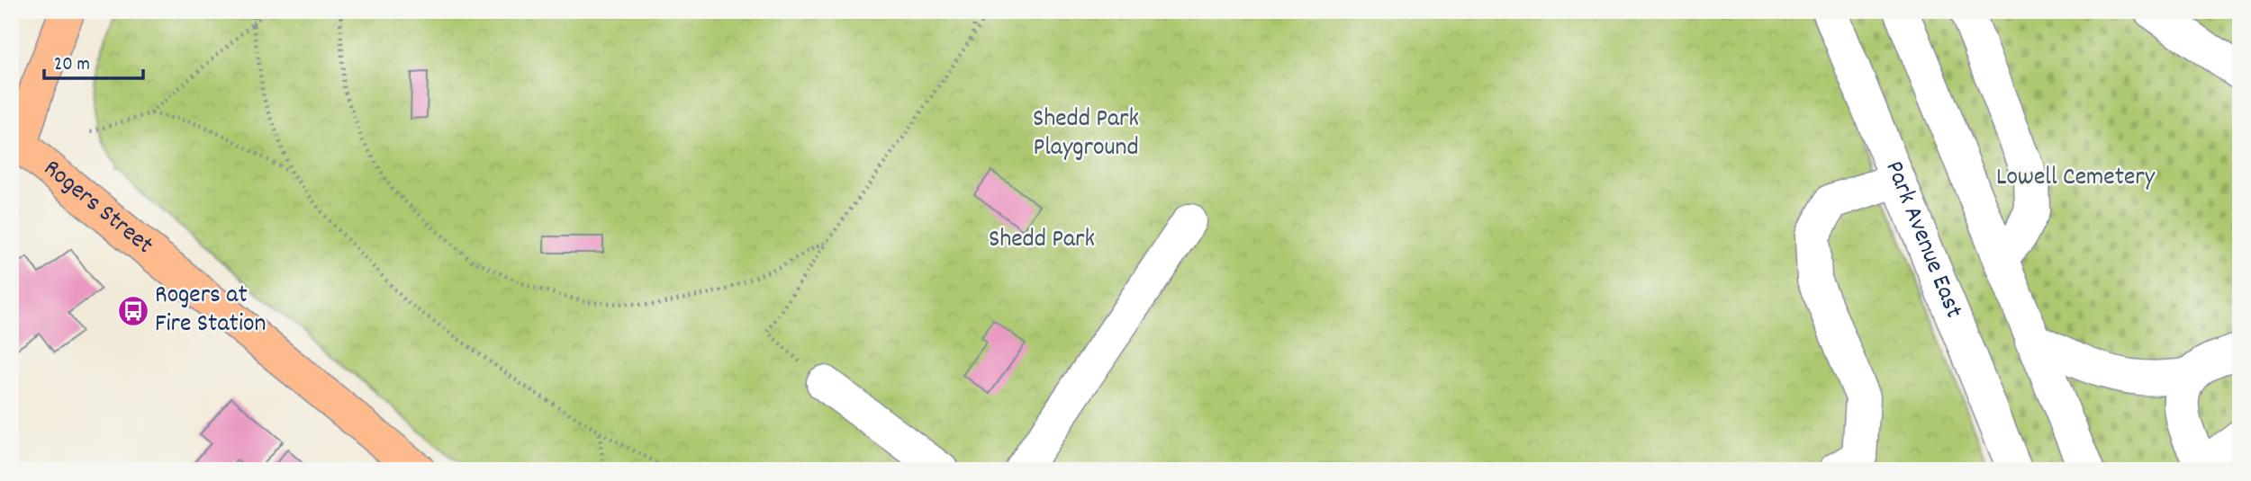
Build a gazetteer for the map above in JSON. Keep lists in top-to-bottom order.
{
  "streets": {
    "main road": ["Rogers Street"],
    "lane": ["Park Avenue East"]
  },
  "parks": ["Shedd Park Playground", "Lowell Cemetery", "Shedd Park"],
  "places": {
    "bus stop": ["Rogers at Fire Station"]
  },
  "scale_bar": "20 m"
}
